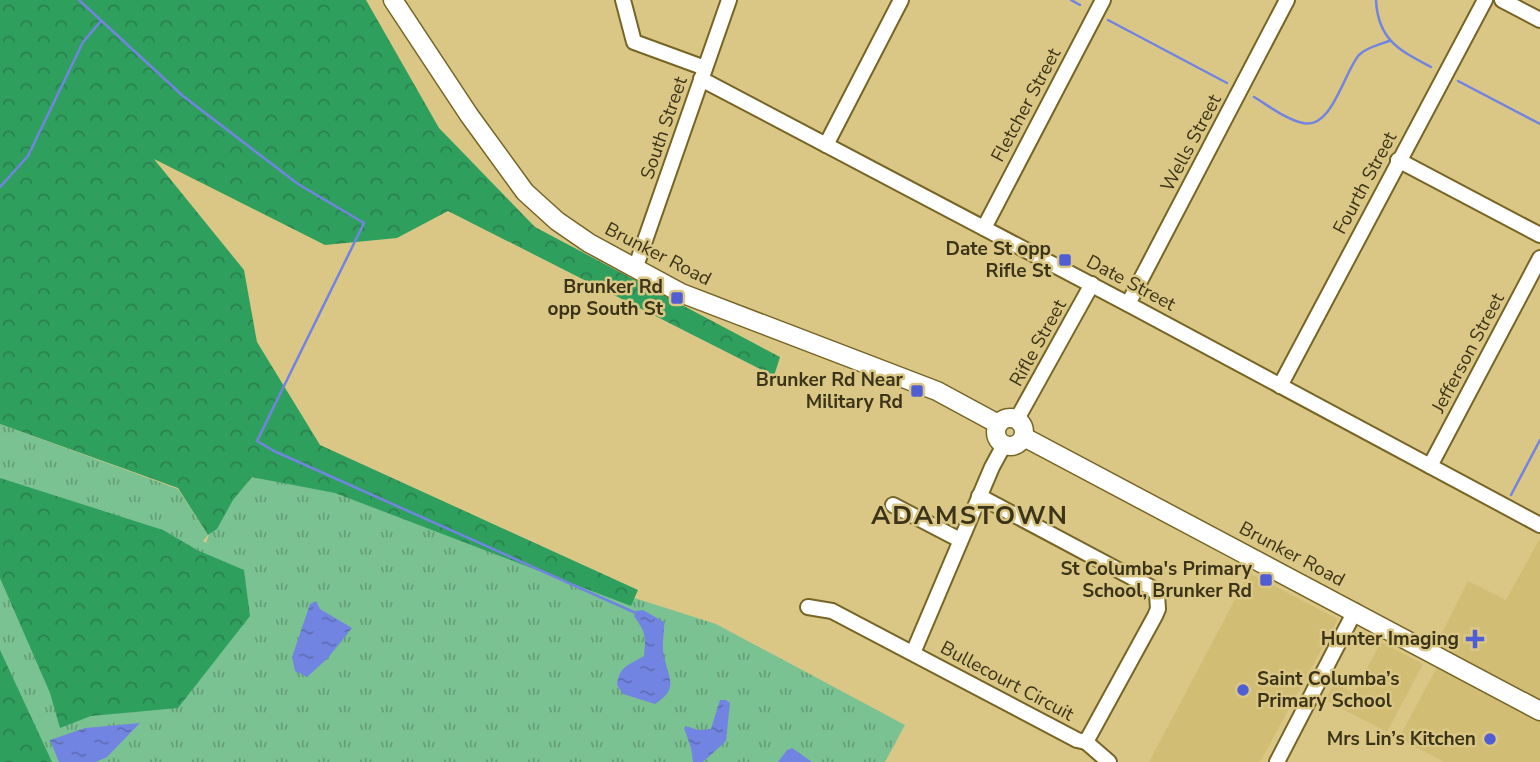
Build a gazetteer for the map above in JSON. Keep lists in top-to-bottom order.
{
  "streets": {
    "main road": ["Brunker Road"],
    "street": [
      "Fletcher Street",
      "South Street",
      "Wells Street",
      "Fourth Street",
      "Date Street",
      "Rifle Street",
      "Jefferson Street",
      "Bullecourt Circuit"
    ]
  },
  "crossings": [
    ["Fletcher Street", "Date Street"],
    ["South Street", "Brunker Road"],
    ["South Street", "Date Street"],
    ["Wells Street", "Date Street"],
    ["Fourth Street", "Date Street"],
    ["Brunker Road", "Rifle Street"],
    ["Brunker Road", "Bullecourt Circuit"],
    ["Date Street", "Rifle Street"],
    ["Date Street", "Jefferson Street"],
    ["Rifle Street", "Bullecourt Circuit"]
  ],
  "districts": ["ADAMSTOWN"],
  "places": {
    "transit": [
      "Date St opp Rifle St",
      "Brunker Rd opp South St",
      "Brunker Rd Near Military Rd",
      "St Columba's Primary School, Brunker Rd"
    ],
    "health": ["Hunter Imaging"],
    "other": ["Saint Columba’s Primary School", "Mrs Lin’s Kitchen"]
  }
}
